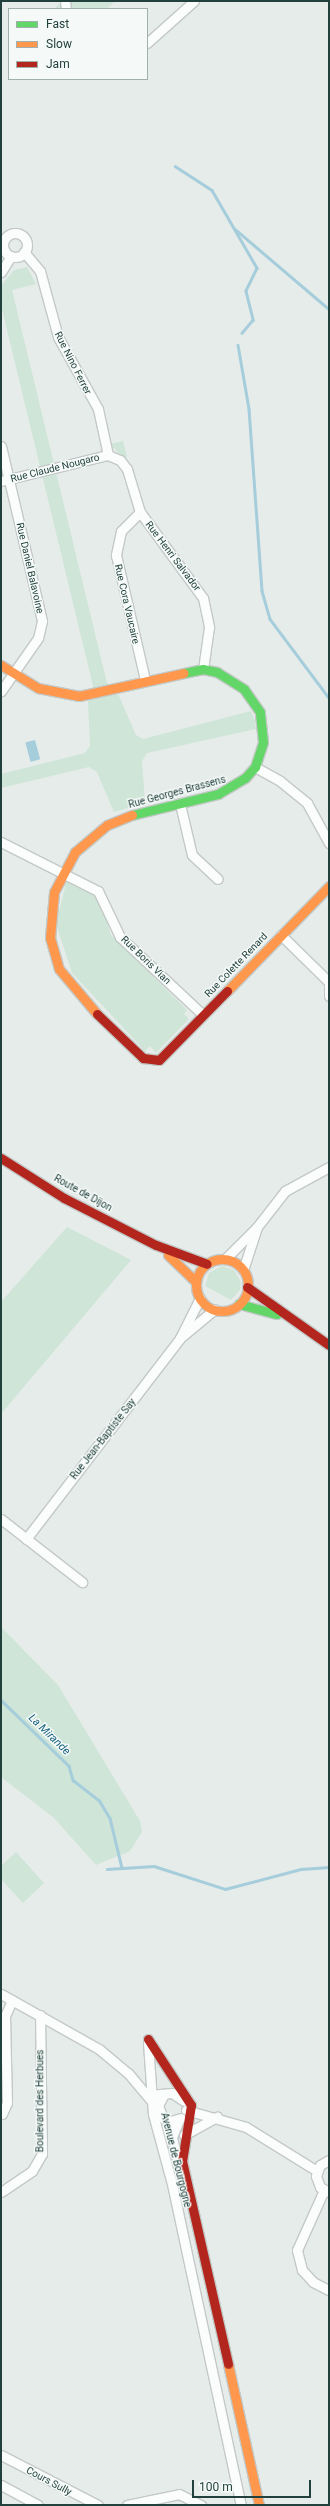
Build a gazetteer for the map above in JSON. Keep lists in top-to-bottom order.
{
  "streets": {
    "street": [
      "Rue Nino Ferrer",
      "Rue Claude Nougaro",
      "Rue Henri Salvador",
      "Rue Daniel Balavoine",
      "Rue Cora Vaucaire",
      "Rue Georges Brassens",
      "Rue Boris Vian",
      "Rue Colette Renard",
      "Route de Dijon",
      "Rue Jean-Baptiste Say",
      "Boulevard des Herbues",
      "Avenue de Bourgogne",
      "Cours Sully"
    ]
  },
  "crossings": [
    ["Rue Nino Ferrer", "Rue Claude Nougaro"],
    ["Rue Nino Ferrer", "Rue Henri Salvador"],
    ["Rue Claude Nougaro", "Rue Henri Salvador"],
    ["Rue Claude Nougaro", "Rue Daniel Balavoine"],
    ["Rue Henri Salvador", "Rue Cora Vaucaire"],
    ["Rue Georges Brassens", "Rue Boris Vian"],
    ["Rue Georges Brassens", "Rue Colette Renard"],
    ["Rue Boris Vian", "Rue Colette Renard"],
    ["Route de Dijon", "Rue Jean-Baptiste Say"]
  ],
  "water": ["La Mirande"],
  "legend": ["Fast", "Slow", "Jam"],
  "scale_bar": "100 m"
}
